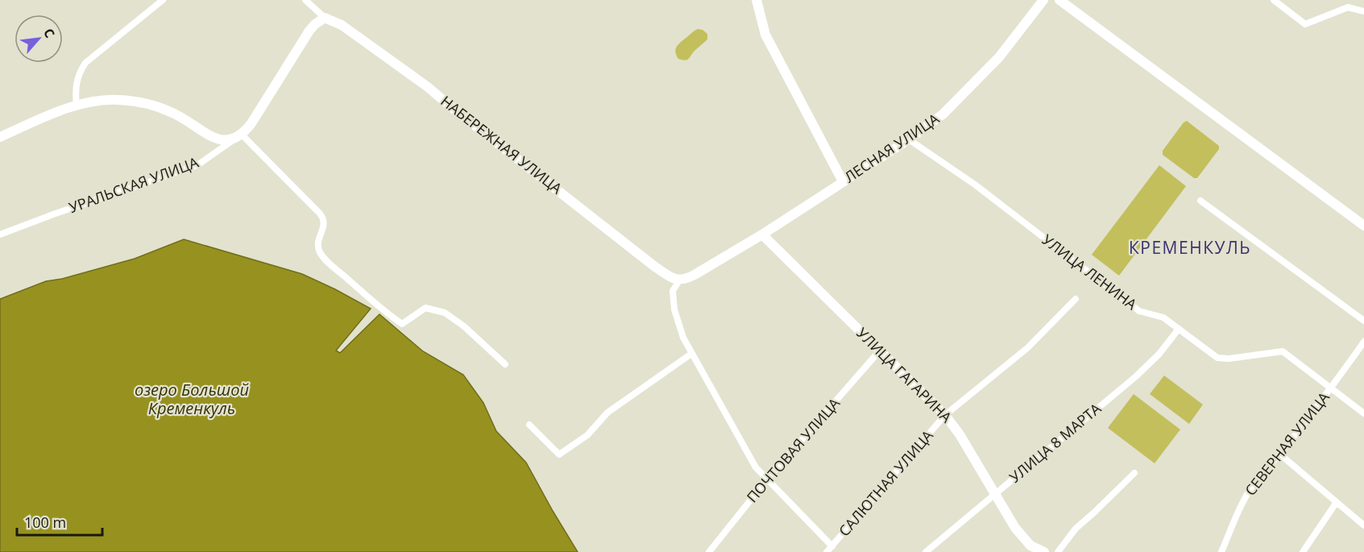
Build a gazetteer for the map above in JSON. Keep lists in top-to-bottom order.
{
  "streets": {
    "street": [
      "НАБЕРЕЖНАЯ УЛИЦА",
      "ЛЕСНАЯ УЛИЦА",
      "УРАЛЬСКАЯ УЛИЦА",
      "УЛИЦА ЛЕНИНА",
      "УЛИЦА ГАГАРИНА",
      "УЛИЦА 8 МАРТА",
      "СЕВЕРНАЯ УЛИЦА",
      "ПОЧТОВАЯ УЛИЦА",
      "САЛЮТНАЯ УЛИЦА"
    ]
  },
  "crossings": [
    ["НАБЕРЕЖНАЯ УЛИЦА", "УРАЛЬСКАЯ УЛИЦА"],
    ["ЛЕСНАЯ УЛИЦА", "УЛИЦА ЛЕНИНА"],
    ["ЛЕСНАЯ УЛИЦА", "УЛИЦА ГАГАРИНА"],
    ["УЛИЦА ЛЕНИНА", "УЛИЦА 8 МАРТА"],
    ["УЛИЦА ЛЕНИНА", "СЕВЕРНАЯ УЛИЦА"],
    ["УЛИЦА ГАГАРИНА", "УЛИЦА 8 МАРТА"],
    ["УЛИЦА ГАГАРИНА", "ПОЧТОВАЯ УЛИЦА"],
    ["УЛИЦА ГАГАРИНА", "САЛЮТНАЯ УЛИЦА"]
  ],
  "districts": ["КРЕМЕНКУЛЬ"],
  "water": ["озеро Большой Кременкуль"],
  "scale_bar": "100 m",
  "north": "top right"
}
